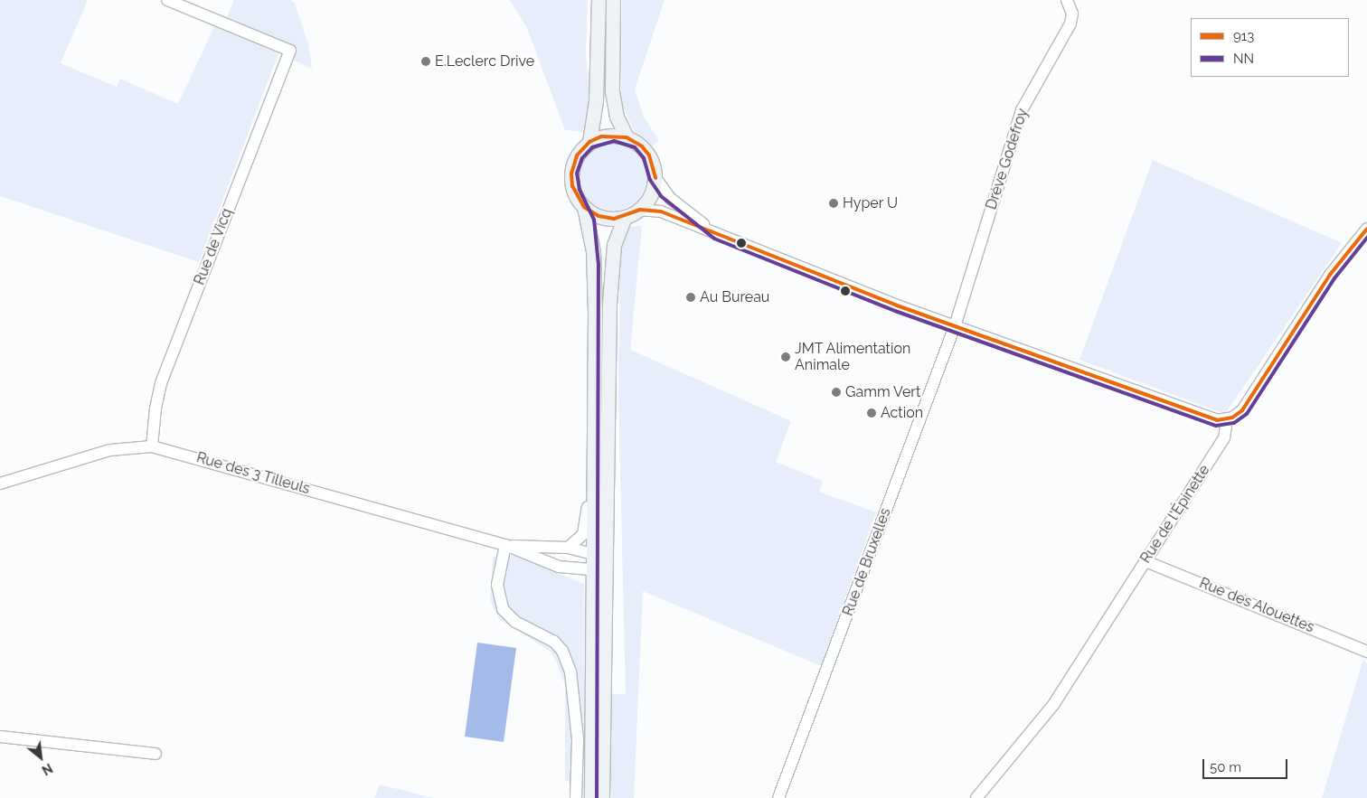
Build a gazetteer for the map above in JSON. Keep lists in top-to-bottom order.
{
  "streets": {
    "street": [
      "Drève Godefroy",
      "Rue de Vicq",
      "Rue des 3 Tilleuls",
      "Rue de l'Épinette",
      "Rue de Bruxelles",
      "Rue des Alouettes"
    ]
  },
  "crossings": [
    ["Drève Godefroy", "Rue de Bruxelles"],
    ["Rue de Vicq", "Rue des 3 Tilleuls"],
    ["Rue de l'Épinette", "Rue des Alouettes"]
  ],
  "places": [
    "E.Leclerc Drive",
    "Hyper U",
    "Au Bureau",
    "JMT Alimentation Animale",
    "Gamm Vert",
    "Action"
  ],
  "lines": ["transit line 913", "transit line NN"],
  "legend": ["913", "NN"],
  "scale_bar": "50 m",
  "north": "bottom right"
}
